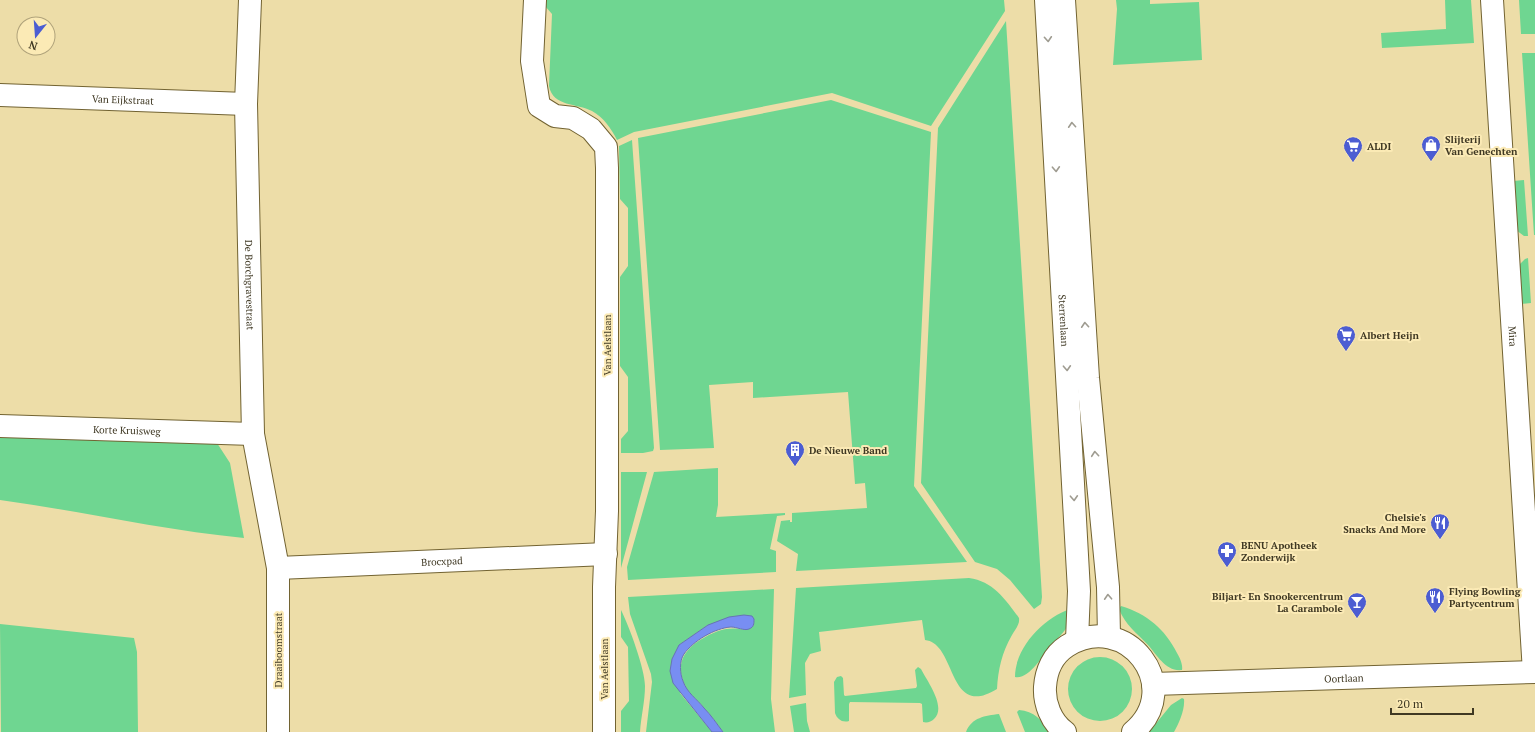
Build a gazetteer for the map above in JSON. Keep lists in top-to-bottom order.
{
  "streets": {
    "street": [
      "Van Eijkstraat",
      "De Borchgravestraat",
      "Sterrenlaan",
      "Mira",
      "Van Aelstlaan",
      "Korte Kruisweg",
      "Brocxpad",
      "Draaiboomstraat",
      "Oortlaan"
    ]
  },
  "crossings": [
    ["Van Eijkstraat", "De Borchgravestraat"],
    ["De Borchgravestraat", "Korte Kruisweg"],
    ["De Borchgravestraat", "Brocxpad"],
    ["De Borchgravestraat", "Draaiboomstraat"],
    ["Mira", "Oortlaan"],
    ["Van Aelstlaan", "Brocxpad"],
    ["Brocxpad", "Draaiboomstraat"]
  ],
  "places": {
    "shop": ["Slijterij Van Genechten"],
    "supermarket": ["ALDI", "Albert Heijn"],
    "building": ["De Nieuwe Band"],
    "restaurant": ["Chelsie's Snacks And More", "Flying Bowling Partycentrum"],
    "pharmacy": ["BENU Apotheek Zonderwijk"],
    "bar": ["Biljart- En Snookercentrum La Carambole"]
  },
  "scale_bar": "20 m",
  "north": "bottom"
}
